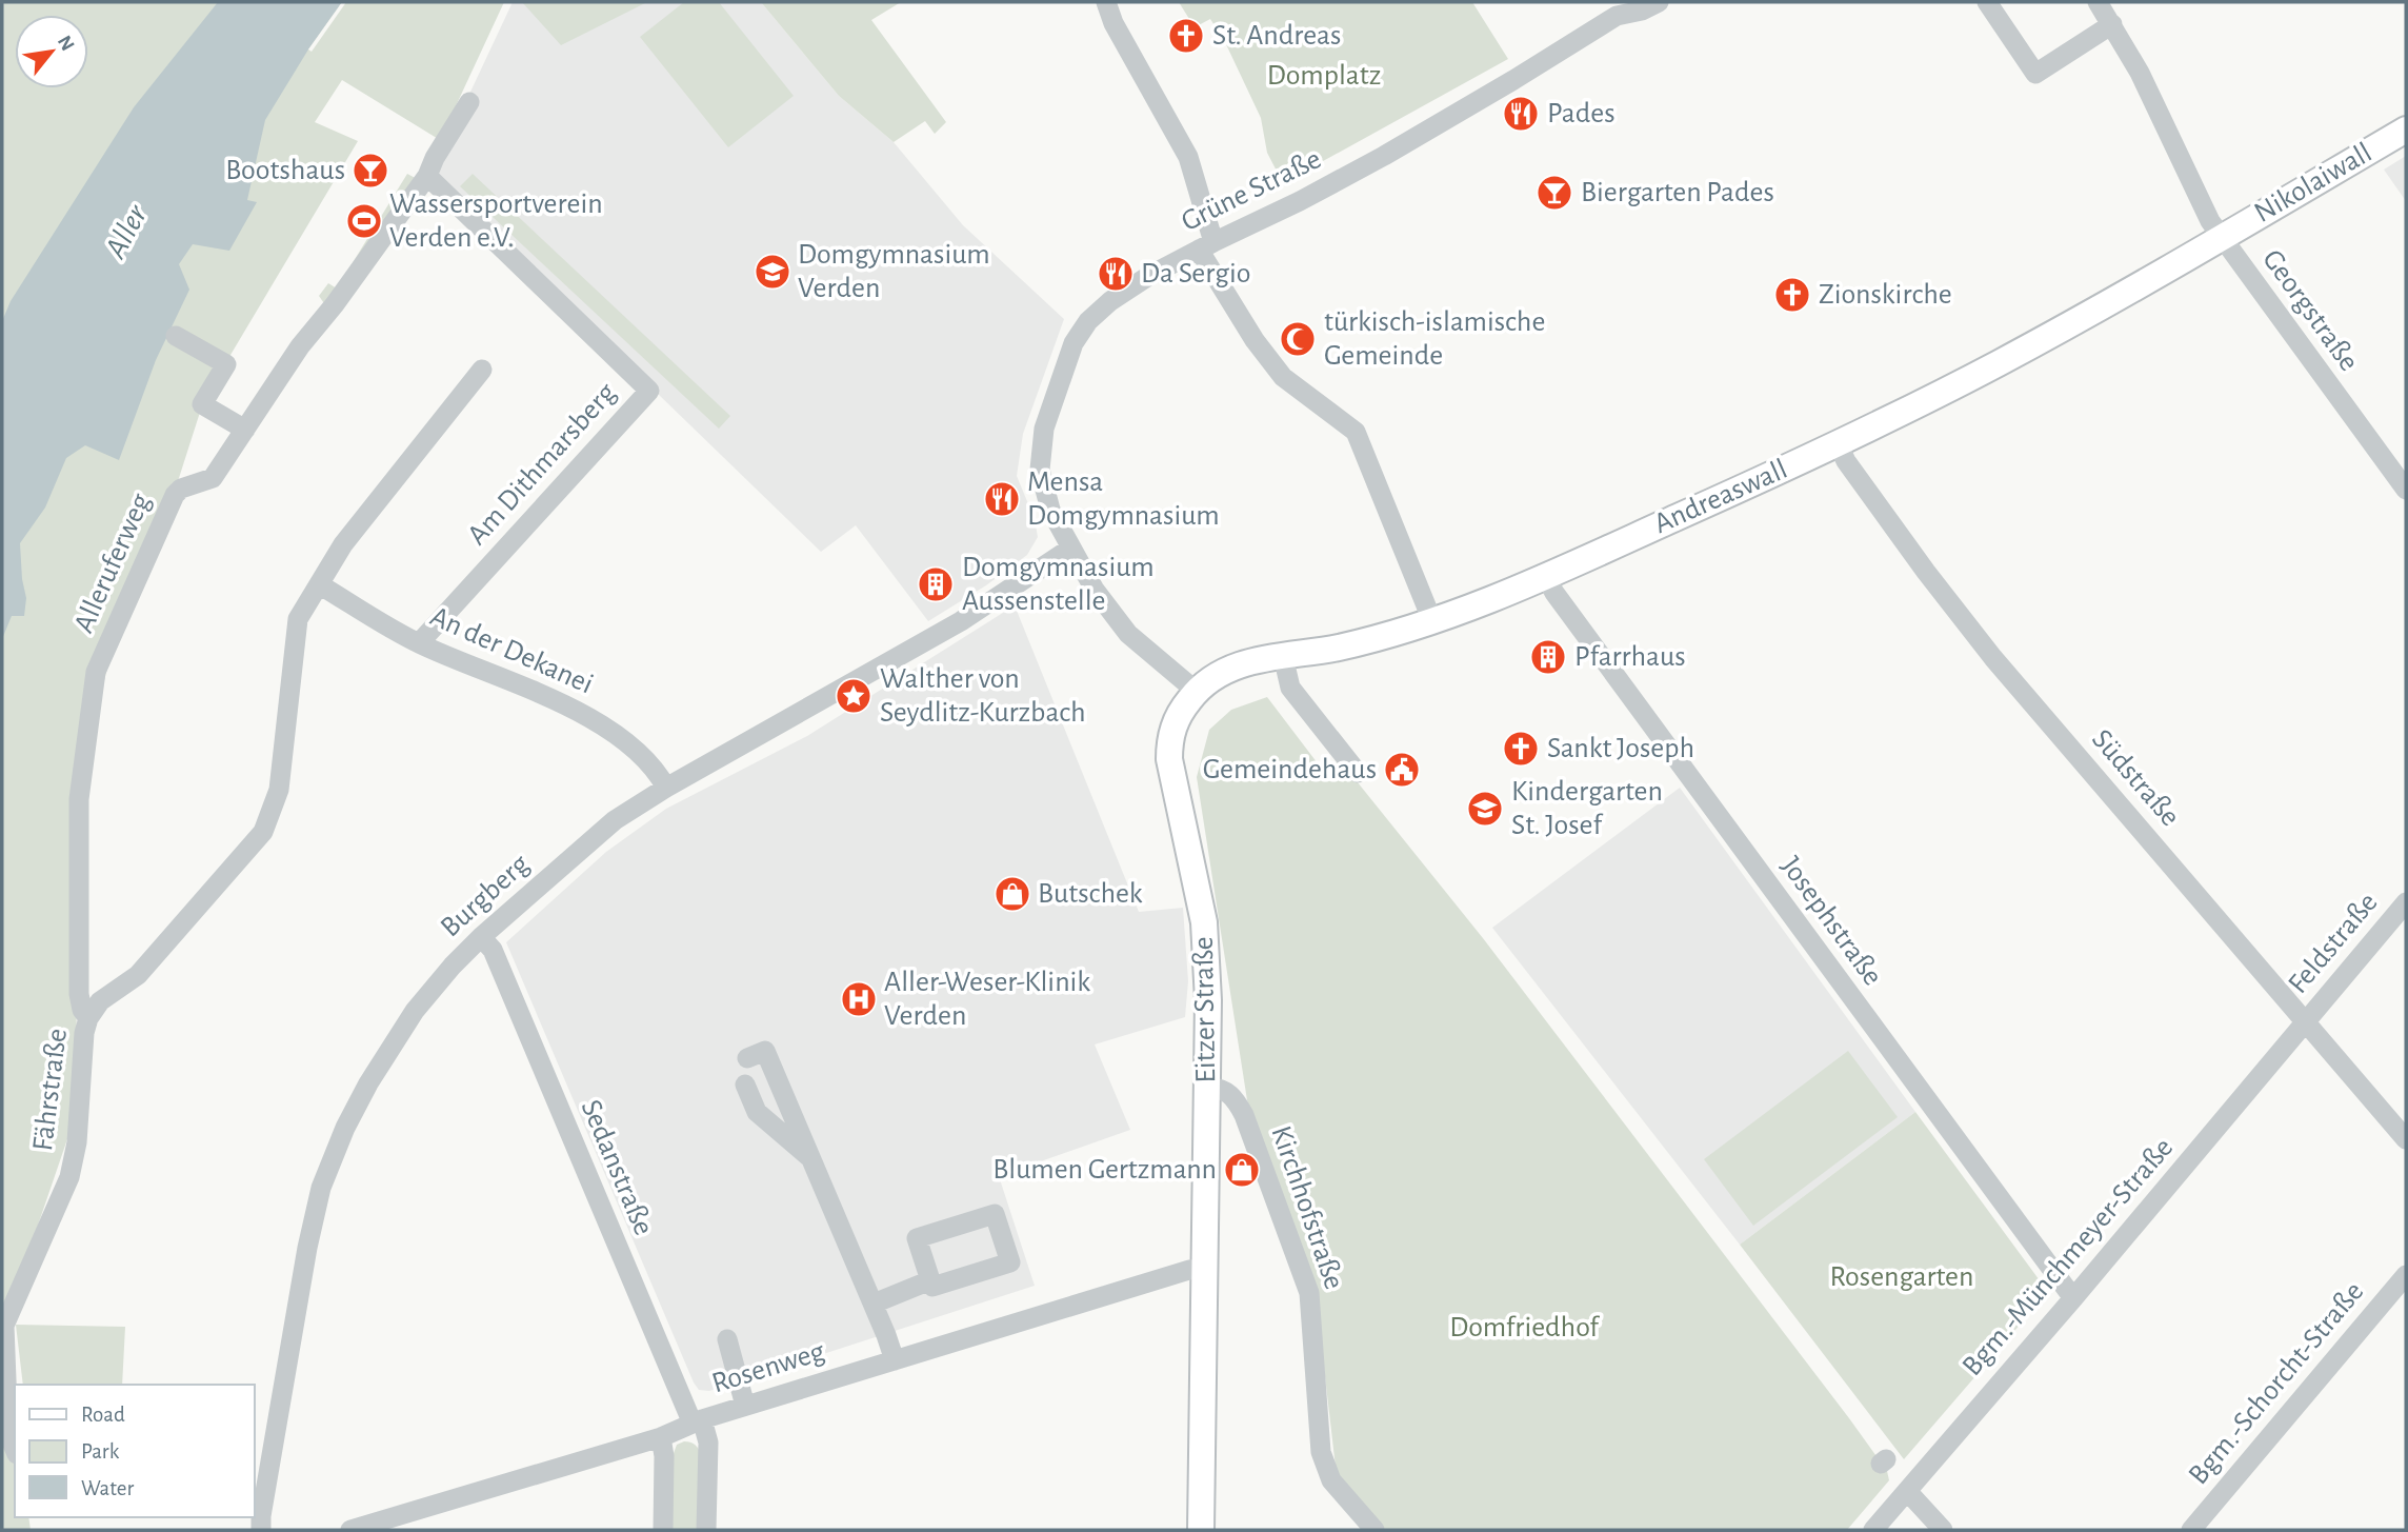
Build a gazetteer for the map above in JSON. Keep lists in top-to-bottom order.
{
  "streets": {
    "main road": ["Nikolaiwall", "Andreaswall", "Eitzer Straße"],
    "street": [
      "Grüne Straße",
      "Georgstraße",
      "Am Dithmarsberg",
      "Alleruferweg",
      "An der Dekanei",
      "Südstraße",
      "Burgberg",
      "Josephstraße",
      "Feldstraße",
      "Fährstraße",
      "Sedanstraße",
      "Kirchhofstraße",
      "Bgm.-Münchmeyer-Straße",
      "Rosenweg",
      "Bgm.-Schorcht-Straße"
    ]
  },
  "crossings": [
    ["Nikolaiwall", "Georgstraße"],
    ["Nikolaiwall", "Andreaswall"],
    ["Grüne Straße", "Burgberg"],
    ["Georgstraße", "Andreaswall"],
    ["Am Dithmarsberg", "Alleruferweg"],
    ["Am Dithmarsberg", "An der Dekanei"],
    ["Andreaswall", "Südstraße"],
    ["Andreaswall", "Josephstraße"],
    ["Andreaswall", "Eitzer Straße"],
    ["Alleruferweg", "Fährstraße"],
    ["An der Dekanei", "Burgberg"],
    ["An der Dekanei", "Fährstraße"],
    ["Südstraße", "Feldstraße"],
    ["Südstraße", "Bgm.-Münchmeyer-Straße"],
    ["Burgberg", "Sedanstraße"],
    ["Josephstraße", "Bgm.-Münchmeyer-Straße"],
    ["Feldstraße", "Bgm.-Münchmeyer-Straße"],
    ["Eitzer Straße", "Kirchhofstraße"],
    ["Eitzer Straße", "Rosenweg"],
    ["Sedanstraße", "Rosenweg"]
  ],
  "water": ["Aller"],
  "parks": ["Domplatz", "Rosengarten", "Domfriedhof"],
  "places": {
    "church": ["St. Andreas", "Zionskirche", "Sankt Joseph"],
    "restaurant": ["Pades", "Da Sergio", "Mensa Domgymnasium"],
    "bar": ["Bootshaus", "Biergarten Pades"],
    "sports": ["Wassersportverein Verden e.V."],
    "school or university": ["Domgymnasium Verden", "Kindergarten St. Josef"],
    "mosque": ["türkisch-islamische Gemeinde"],
    "building": ["Domgymnasium Aussenstelle", "Pfarrhaus"],
    "place": ["Walther von Seydlitz-Kurzbach"],
    "public building": ["Gemeindehaus"],
    "shop": ["Butschek", "Blumen Gertzmann"],
    "hospital": ["Aller-Weser-Klinik Verden"]
  },
  "legend": ["Road", "Park", "Water"],
  "north": "top right"
}
